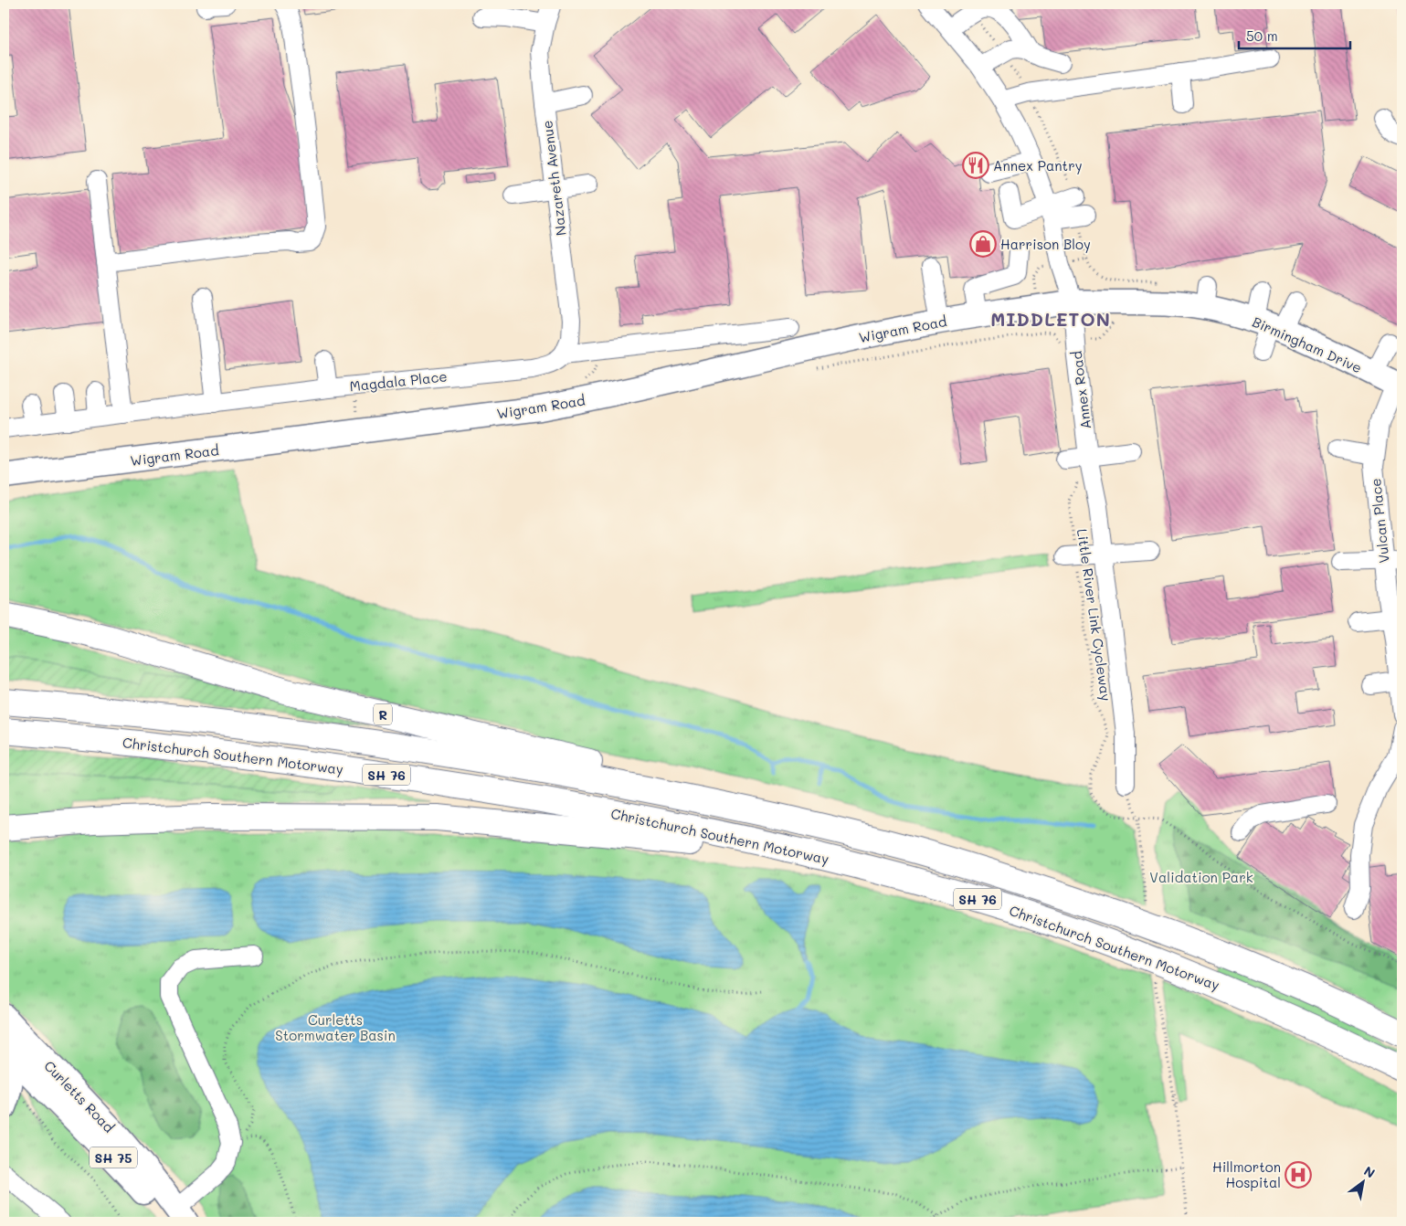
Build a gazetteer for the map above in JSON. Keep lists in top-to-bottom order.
{
  "streets": {
    "highway": ["R", "Christchurch Southern Motorway", "SH 76"],
    "main road": [
      "Wigram Road",
      "Birmingham Drive",
      "Curletts Road",
      "SH 75"
    ],
    "street": [
      "Nazareth Avenue",
      "Magdala Place",
      "Annex Road",
      "Vulcan Place"
    ],
    "path": ["Little River Link Cycleway"]
  },
  "crossings": [
    ["Nazareth Avenue", "Magdala Place"],
    ["Wigram Road", "Birmingham Drive"],
    ["Wigram Road", "Annex Road"],
    ["Birmingham Drive", "Annex Road"],
    ["Birmingham Drive", "Vulcan Place"],
    ["Annex Road", "Little River Link Cycleway"],
    ["R", "SH 76"]
  ],
  "districts": ["MIDDLETON"],
  "parks": ["Validation Park", "Curletts Stormwater Basin"],
  "places": {
    "restaurant": ["Annex Pantry"],
    "shop": ["Harrison Bloy"],
    "hospital": ["Hillmorton Hospital"]
  },
  "scale_bar": "50 m",
  "north": "top right"
}
